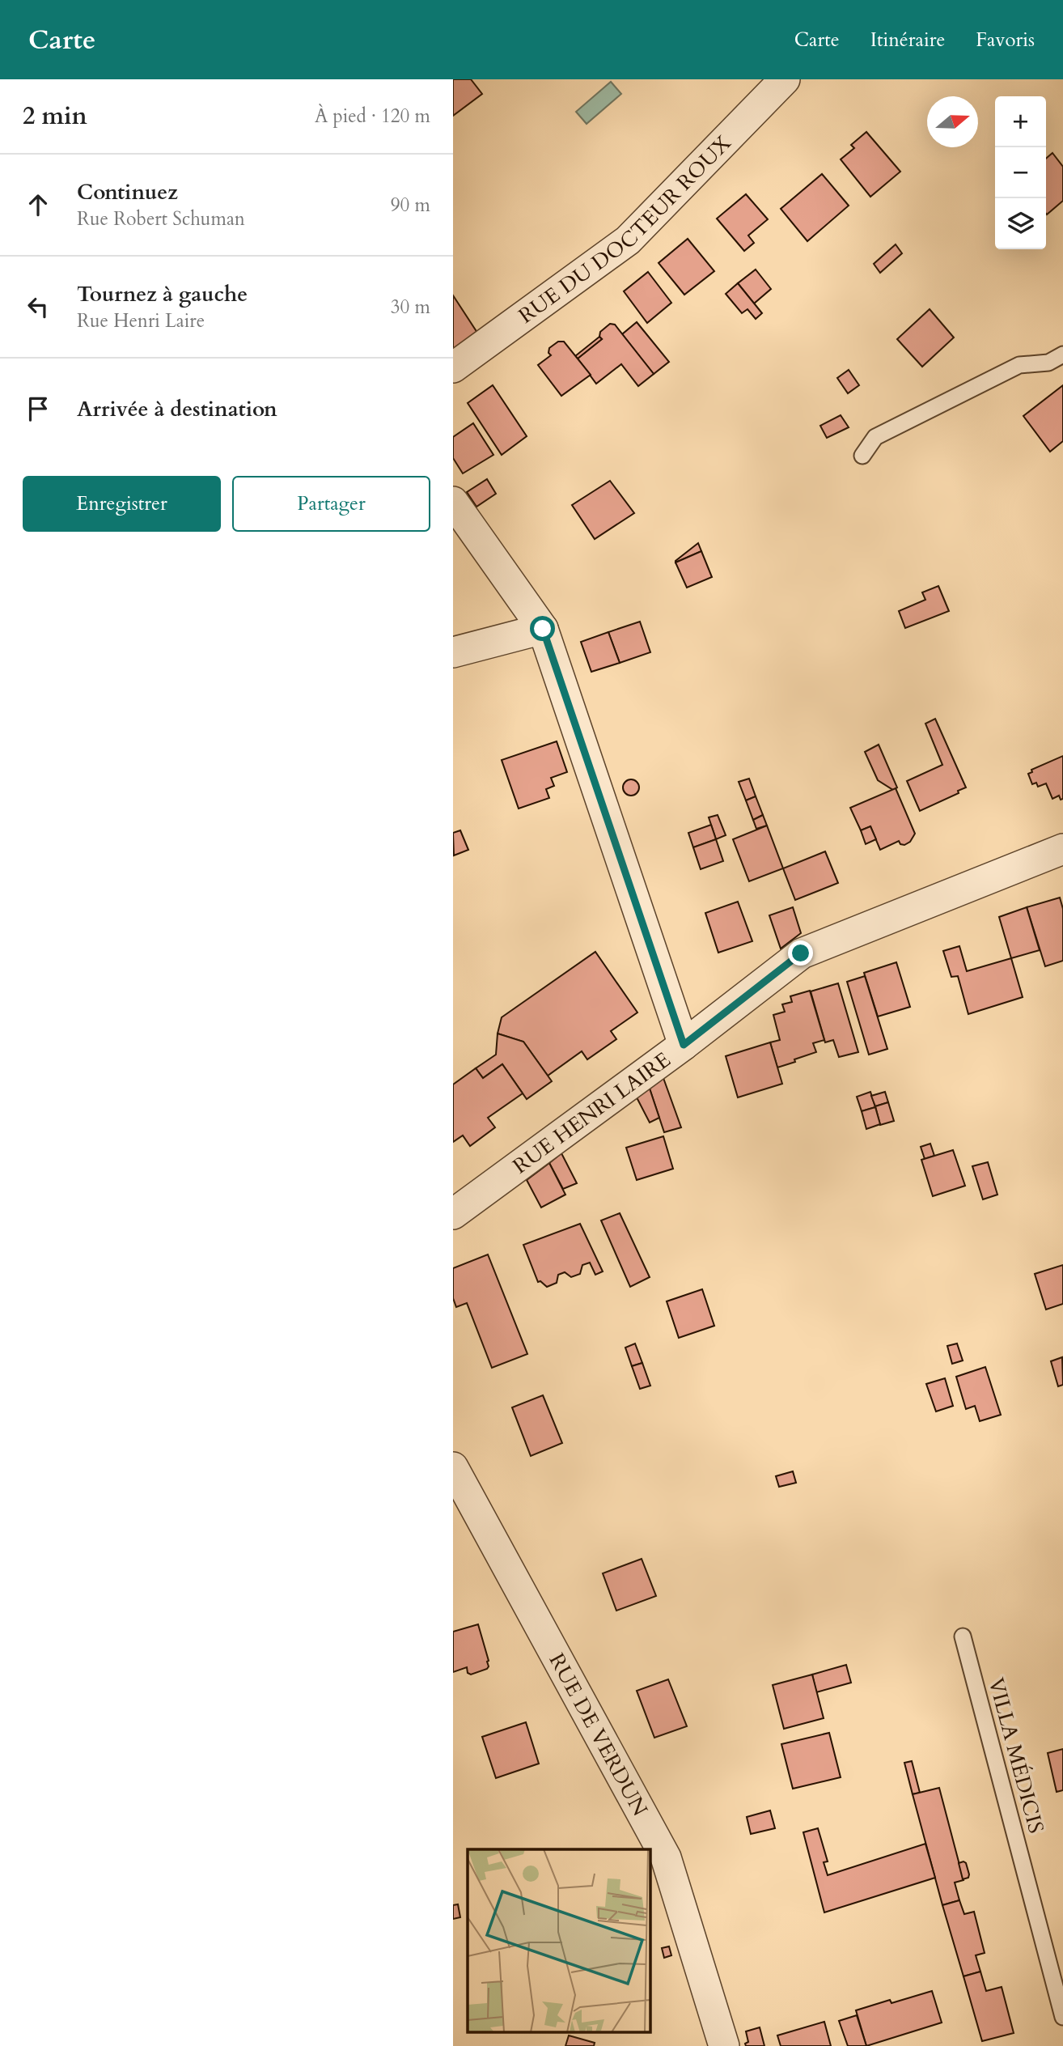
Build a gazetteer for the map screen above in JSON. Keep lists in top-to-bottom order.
{
  "streets": {
    "street": ["RUE DU DOCTEUR ROUX", "RUE HENRI LAIRE", "RUE DE VERDUN"],
    "lane": ["VILLA MÉDICIS"]
  },
  "north": "right",
  "page": {
    "header": "Carte",
    "nav": ["Carte", "Itinéraire", "Favoris"],
    "heading": ["2 min", "À pied · 120 m"],
    "map_buttons": ["+", "−"],
    "list": [
      ["Continuez", "Rue Robert Schuman", "90 m"],
      ["Tournez à gauche", "Rue Henri Laire", "30 m"],
      "Arrivée à destination"
    ],
    "buttons": ["Enregistrer", "Partager"]
  }
}
